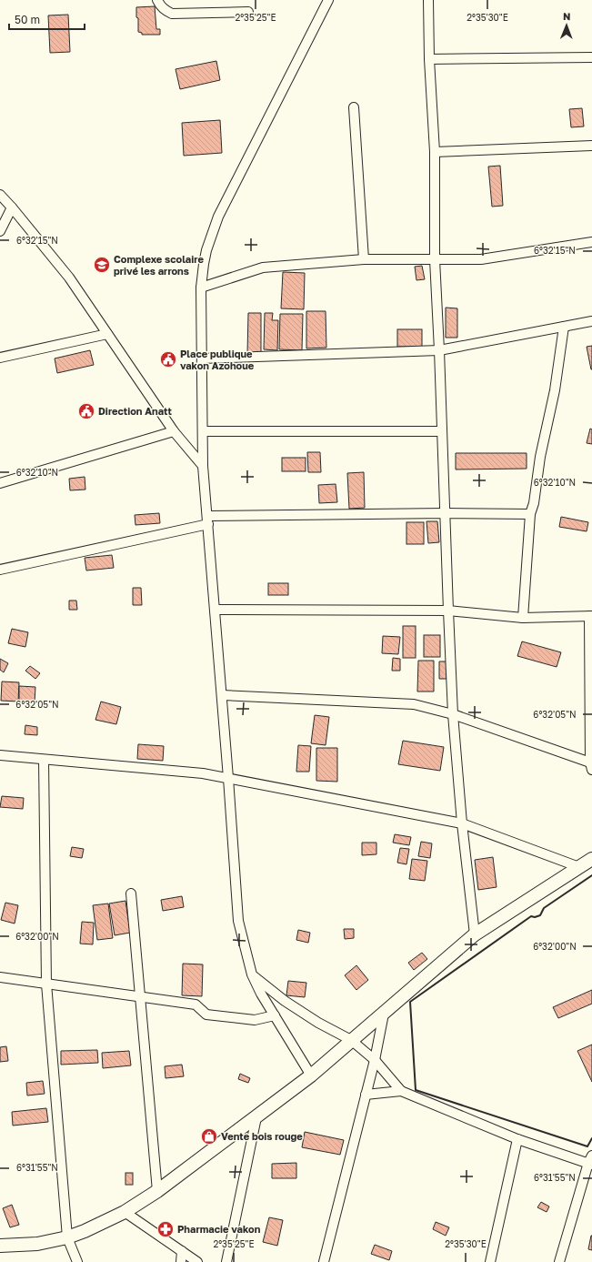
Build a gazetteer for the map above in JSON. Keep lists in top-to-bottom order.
{
  "places": {
    "school or university": ["Complexe scolaire privé les arrons"],
    "public building": ["Place publique vakon Azohoue", "Direction Anatt"],
    "shop": ["Vente bois rouge"],
    "pharmacy": ["Pharmacie vakon"]
  },
  "scale_bar": "50 m",
  "north": "top",
  "coordinates": [
    "2°35'25\"E",
    "2°35'30\"E",
    "6°32'15\"N",
    "6°32'10\"N",
    "6°32'05\"N",
    "6°32'00\"N",
    "6°31'55\"N"
  ]
}
